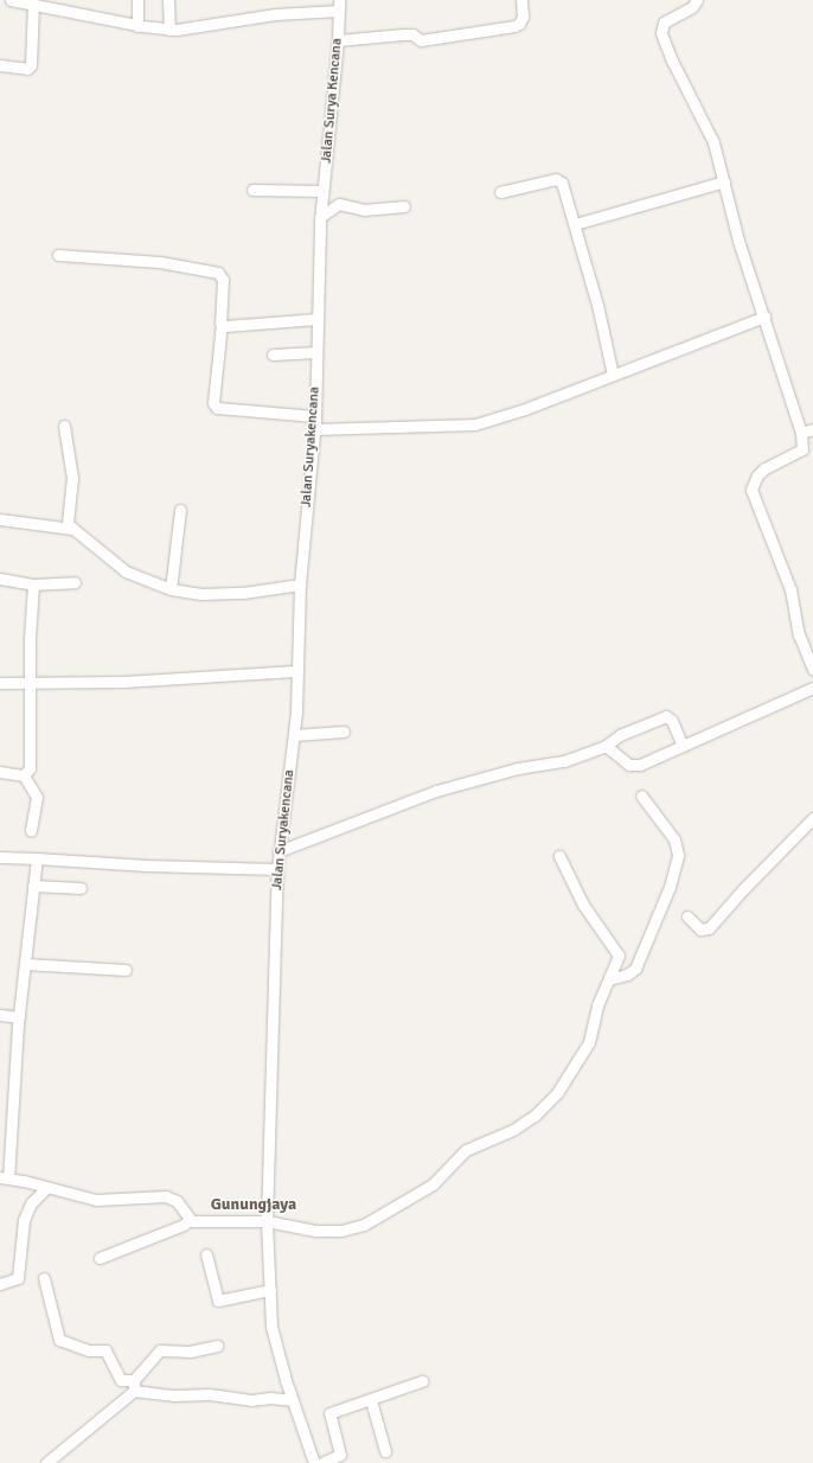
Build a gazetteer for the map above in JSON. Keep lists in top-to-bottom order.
{
  "streets": {
    "street": ["Jalan Surya Kencana", "Jalan Suryakencana"]
  },
  "crossings": [
    ["Jalan Surya Kencana", "Jalan Suryakencana"]
  ],
  "districts": ["Gunungjaya"]
}
